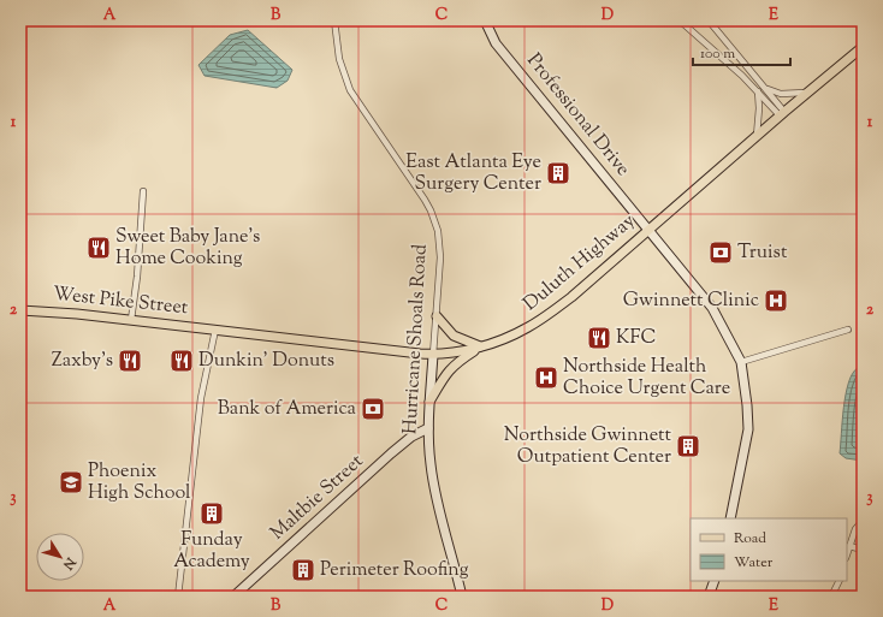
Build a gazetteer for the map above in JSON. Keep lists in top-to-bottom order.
{
  "streets": {
    "main road": ["Duluth Highway", "West Pike Street"],
    "street": ["Professional Drive", "Hurricane Shoals Road", "Maltbie Street"]
  },
  "crossings": [
    ["Professional Drive", "Duluth Highway"],
    ["Duluth Highway", "West Pike Street"],
    ["Duluth Highway", "Hurricane Shoals Road"],
    ["Hurricane Shoals Road", "Maltbie Street"]
  ],
  "places": {
    "building": [
      "East Atlanta Eye Surgery Center",
      "Northside Gwinnett Outpatient Center",
      "Funday Academy",
      "Perimeter Roofing"
    ],
    "restaurant": [
      "Sweet Baby Jane's Home Cooking",
      "KFC",
      "Zaxby's",
      "Dunkin' Donuts"
    ],
    "bank": ["Truist", "Bank of America"],
    "hospital": ["Gwinnett Clinic", "Northside Health Choice Urgent Care"],
    "school or university": ["Phoenix High School"]
  },
  "legend": ["Road", "Water"],
  "scale_bar": "100 m",
  "north": "bottom right",
  "grid": {
    "columns": [
      "A",
      "B",
      "C",
      "D",
      "E"
    ],
    "rows": ["1", "2", "3"]
  }
}
